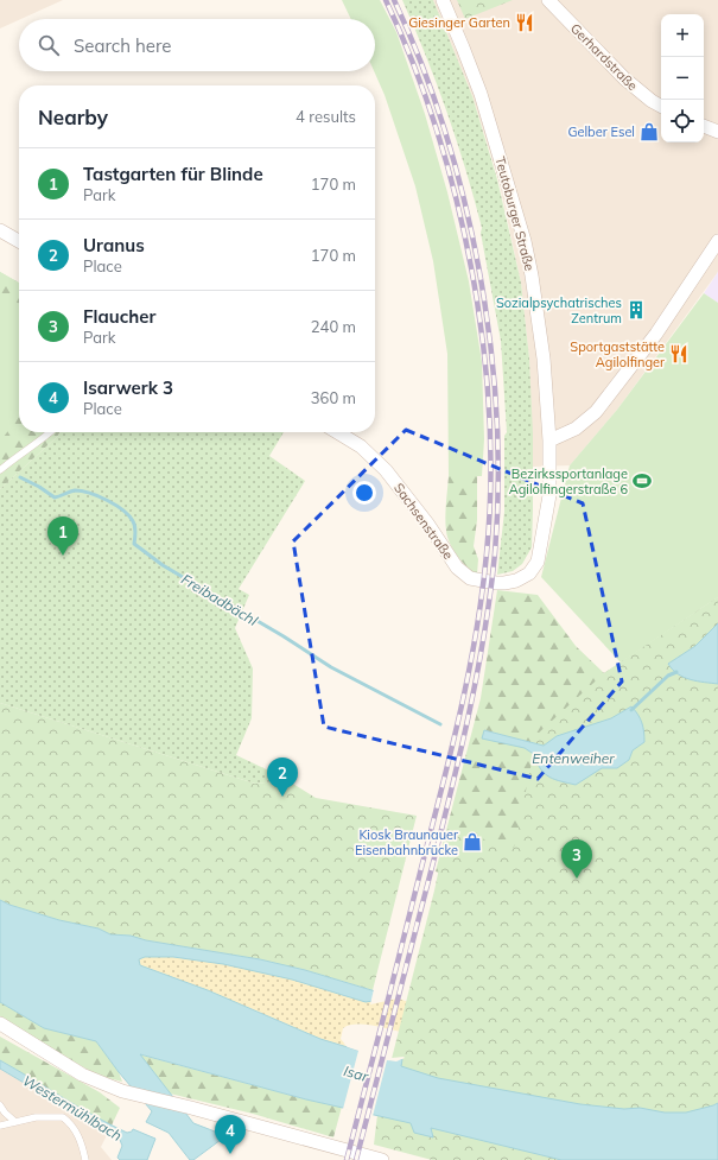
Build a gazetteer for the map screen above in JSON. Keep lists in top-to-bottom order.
{
  "streets": {
    "street": ["Gerhardstraße", "Teutoburger Straße", "Sachsenstraße"]
  },
  "crossings": [
    ["Teutoburger Straße", "Sachsenstraße"]
  ],
  "water": [
    "Freibadbächl",
    "Entenweiher",
    "Isar",
    "Westermühlbach"
  ],
  "places": {
    "restaurant": ["Giesinger Garten", "Sportgaststätte Agilolfinger"],
    "shop": ["Gelber Esel", "Kiosk Braunauer Eisenbahnbrücke"],
    "building": ["Sozialpsychatrisches Zentrum"],
    "sports": ["Bezirkssportanlage Agilolfingerstraße 6"]
  },
  "page": {
    "map_buttons": ["+", "−"],
    "search": "Search here",
    "heading": ["Nearby", "4 results"],
    "list": [
      {
        "mark": "1",
        "name": "Tastgarten für Blinde",
        "note": "Park",
        "value": "170 m"
      },
      {
        "mark": "2",
        "name": "Uranus",
        "note": "Place",
        "value": "170 m"
      },
      {
        "mark": "3",
        "name": "Flaucher",
        "note": "Park",
        "value": "240 m"
      },
      {
        "mark": "4",
        "name": "Isarwerk 3",
        "note": "Place",
        "value": "360 m"
      }
    ],
    "pins": [
      "1",
      "2",
      "3",
      "4"
    ]
  }
}
